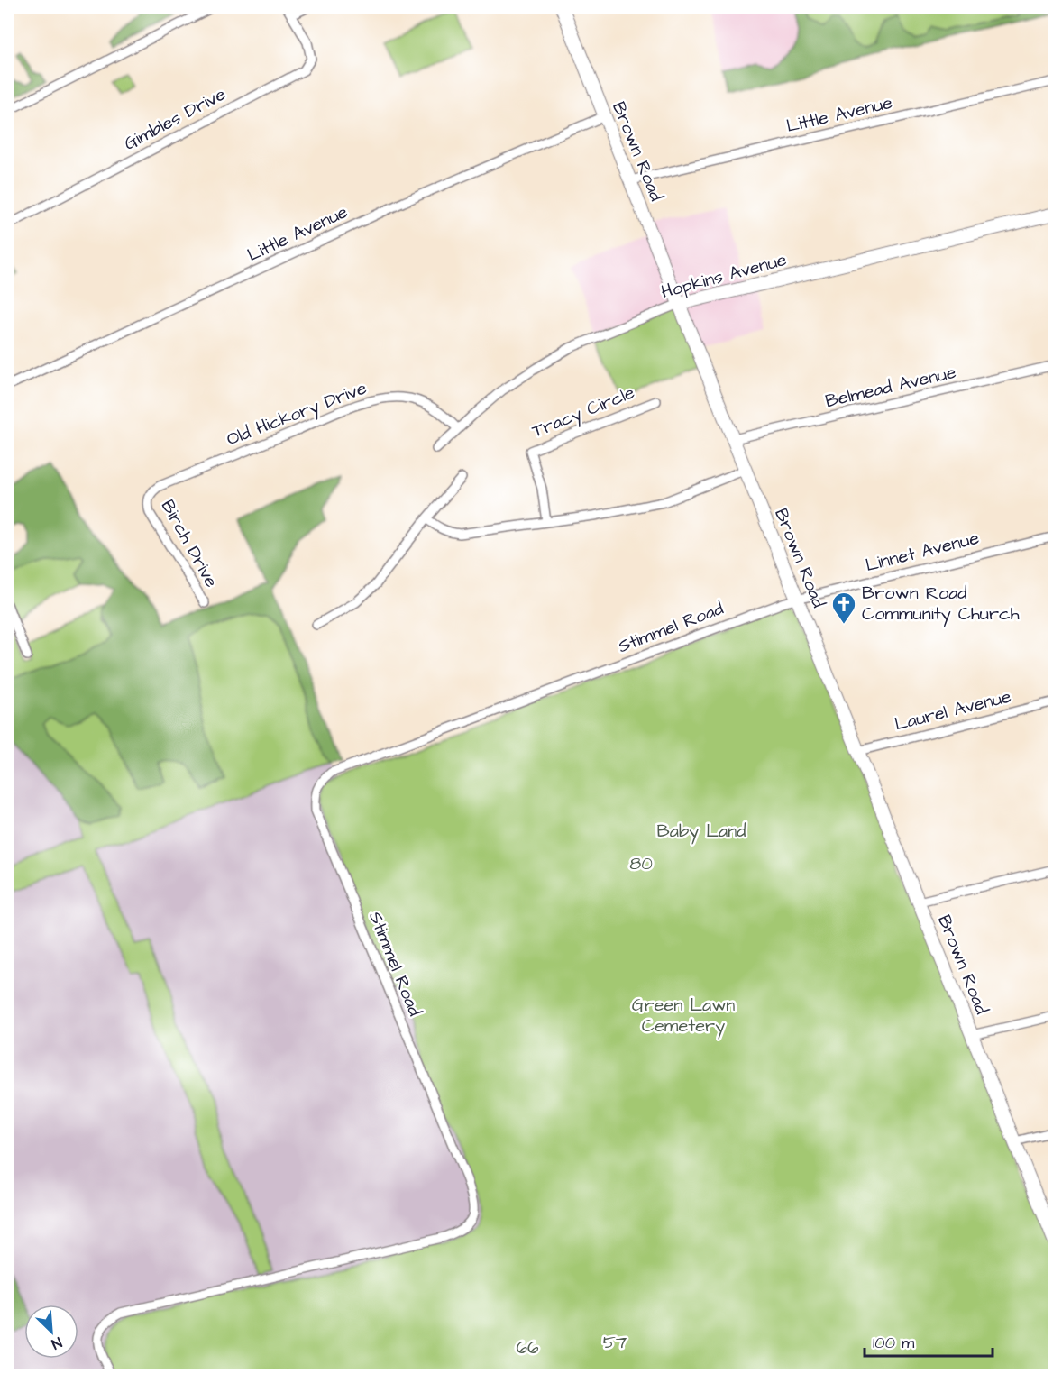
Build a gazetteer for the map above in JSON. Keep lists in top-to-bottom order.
{
  "streets": {
    "main road": ["Brown Road", "Hopkins Avenue"],
    "street": [
      "Little Avenue",
      "Gimbles Drive",
      "Belmead Avenue",
      "Tracy Circle",
      "Old Hickory Drive",
      "Birch Drive",
      "Linnet Avenue",
      "Stimmel Road",
      "Laurel Avenue"
    ]
  },
  "crossings": [
    ["Little Avenue", "Brown Road"],
    ["Brown Road", "Hopkins Avenue"],
    ["Brown Road", "Belmead Avenue"],
    ["Brown Road", "Linnet Avenue"],
    ["Brown Road", "Stimmel Road"],
    ["Brown Road", "Laurel Avenue"],
    ["Hopkins Avenue", "Old Hickory Drive"],
    ["Old Hickory Drive", "Birch Drive"],
    ["Linnet Avenue", "Stimmel Road"]
  ],
  "parks": [
    "Baby Land",
    "80",
    "Green Lawn Cemetery",
    "57",
    "66"
  ],
  "places": {
    "church": ["Brown Road Community Church"]
  },
  "scale_bar": "100 m",
  "north": "bottom right"
}
